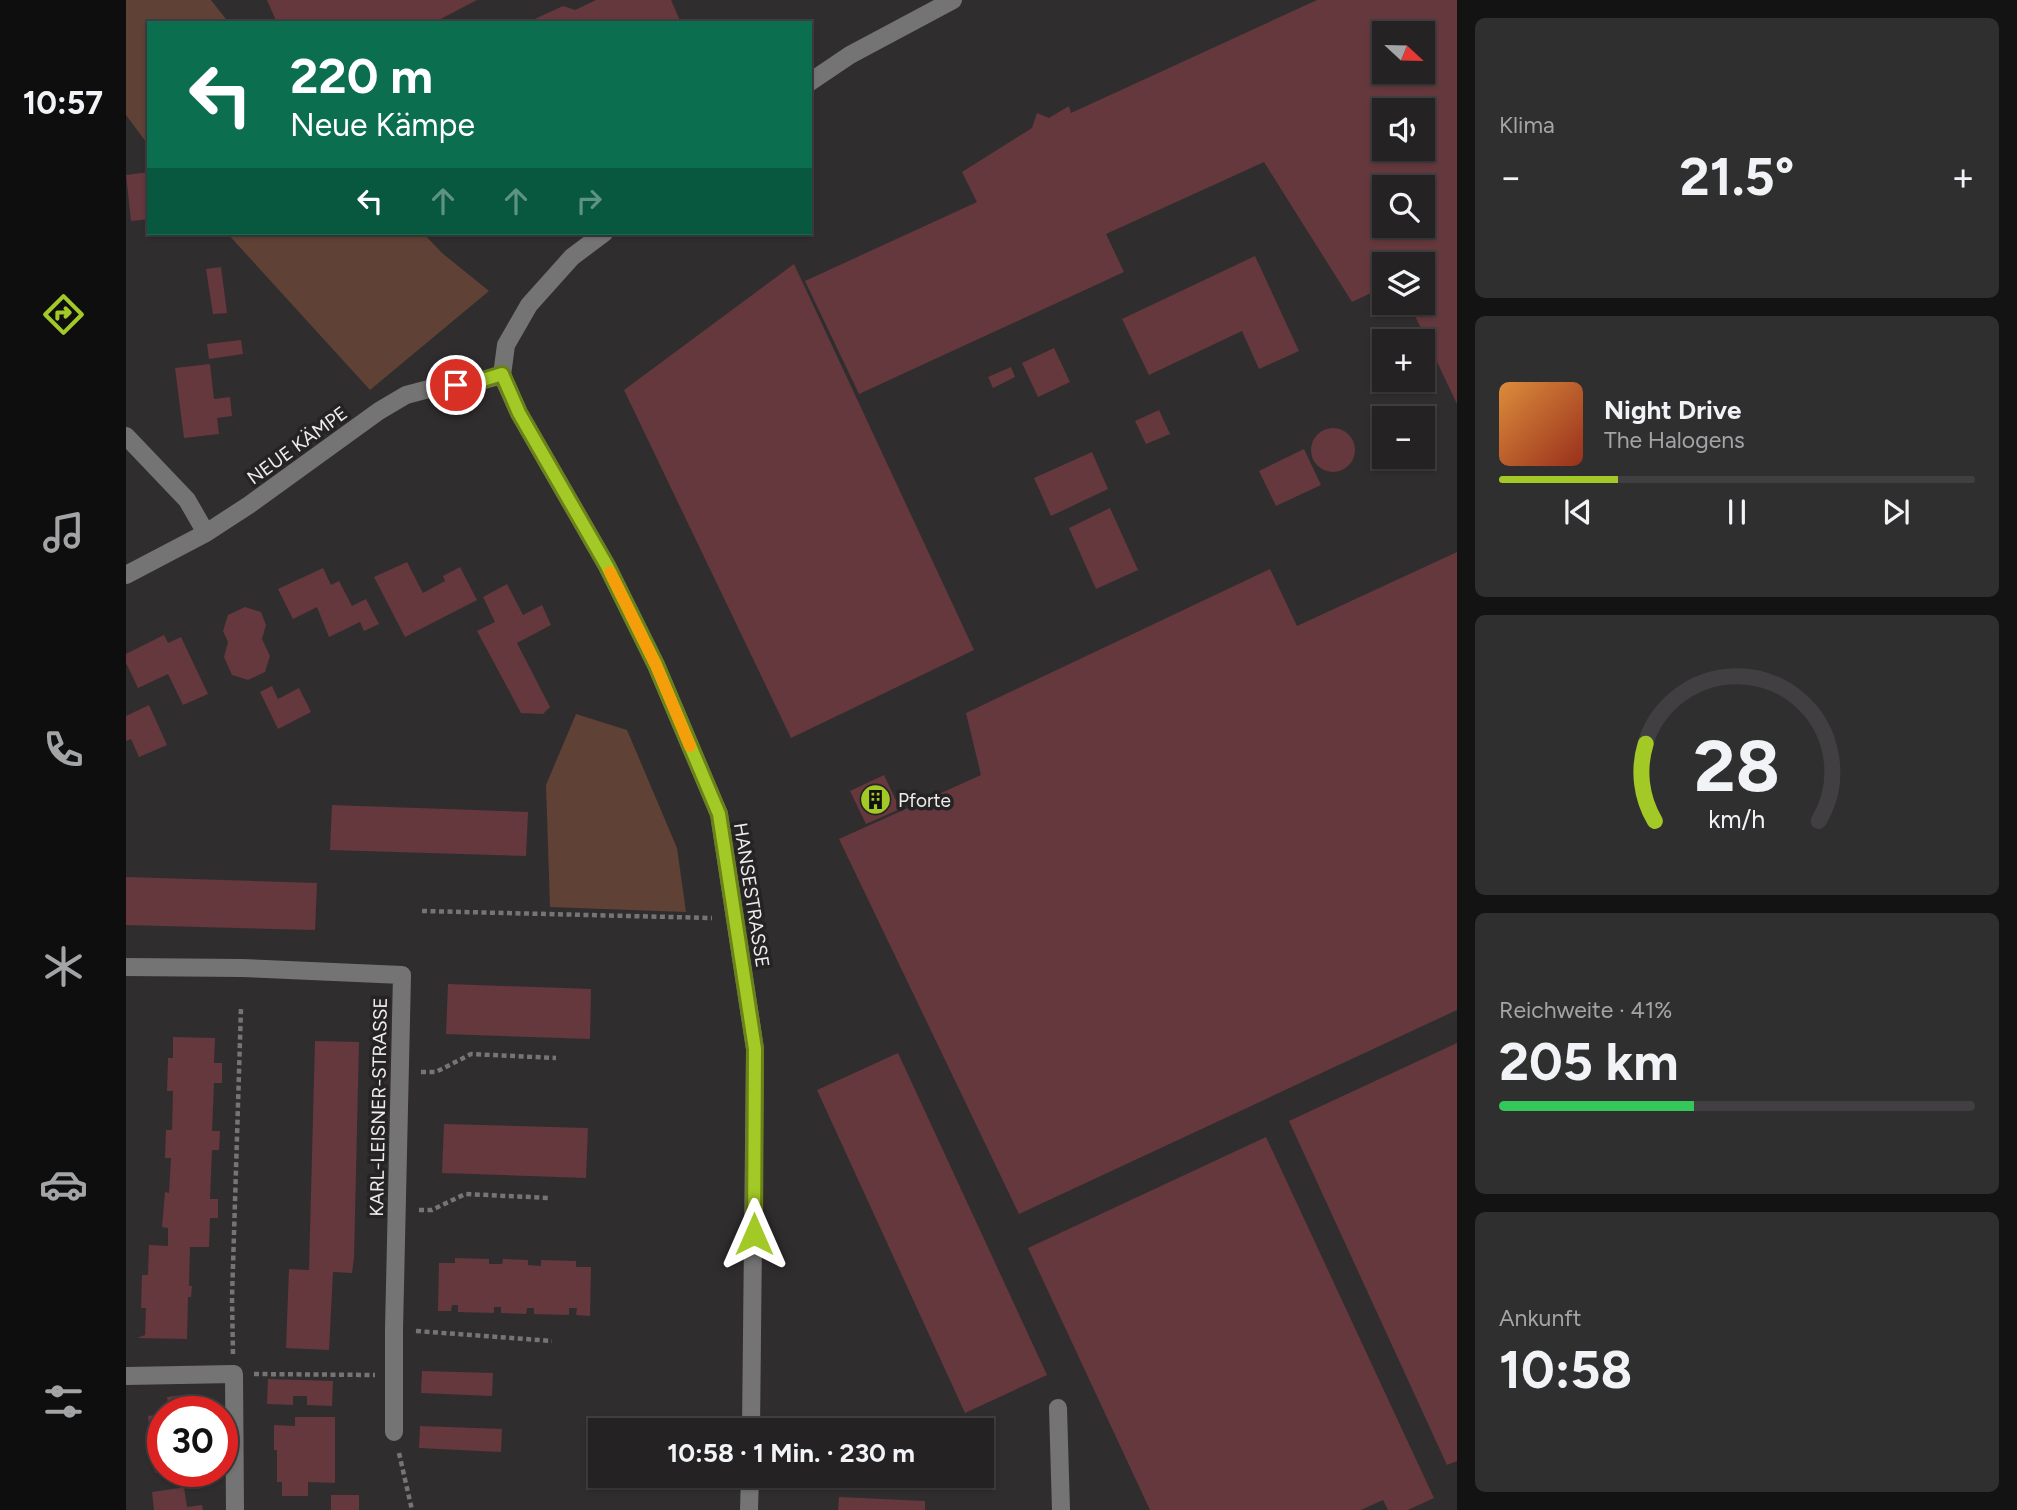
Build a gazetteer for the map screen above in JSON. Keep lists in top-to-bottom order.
{
  "streets": {
    "street": ["NEUE KÄMPE", "HANSESTRASSE", "KARL-LEISNER-STRASSE"]
  },
  "crossings": [
    ["NEUE KÄMPE", "HANSESTRASSE"]
  ],
  "places": {
    "building": ["Pforte"]
  },
  "north": "right",
  "page": {
    "tabs": "10:57",
    "tile": [
      "Klima",
      ["Reichweite · 41%", "205 km"],
      ["Ankunft", "10:58"]
    ],
    "map_buttons": ["+", "−"],
    "turn": ["220 m", "Neue Kämpe"],
    "heat": ["−", "21.5°", "+"],
    "song": ["Night Drive", "The Halogens"],
    "limit": "30",
    "trip": "10:58 · 1 Min. · 230 m",
    "gauge": ["28", "km/h"]
  }
}
